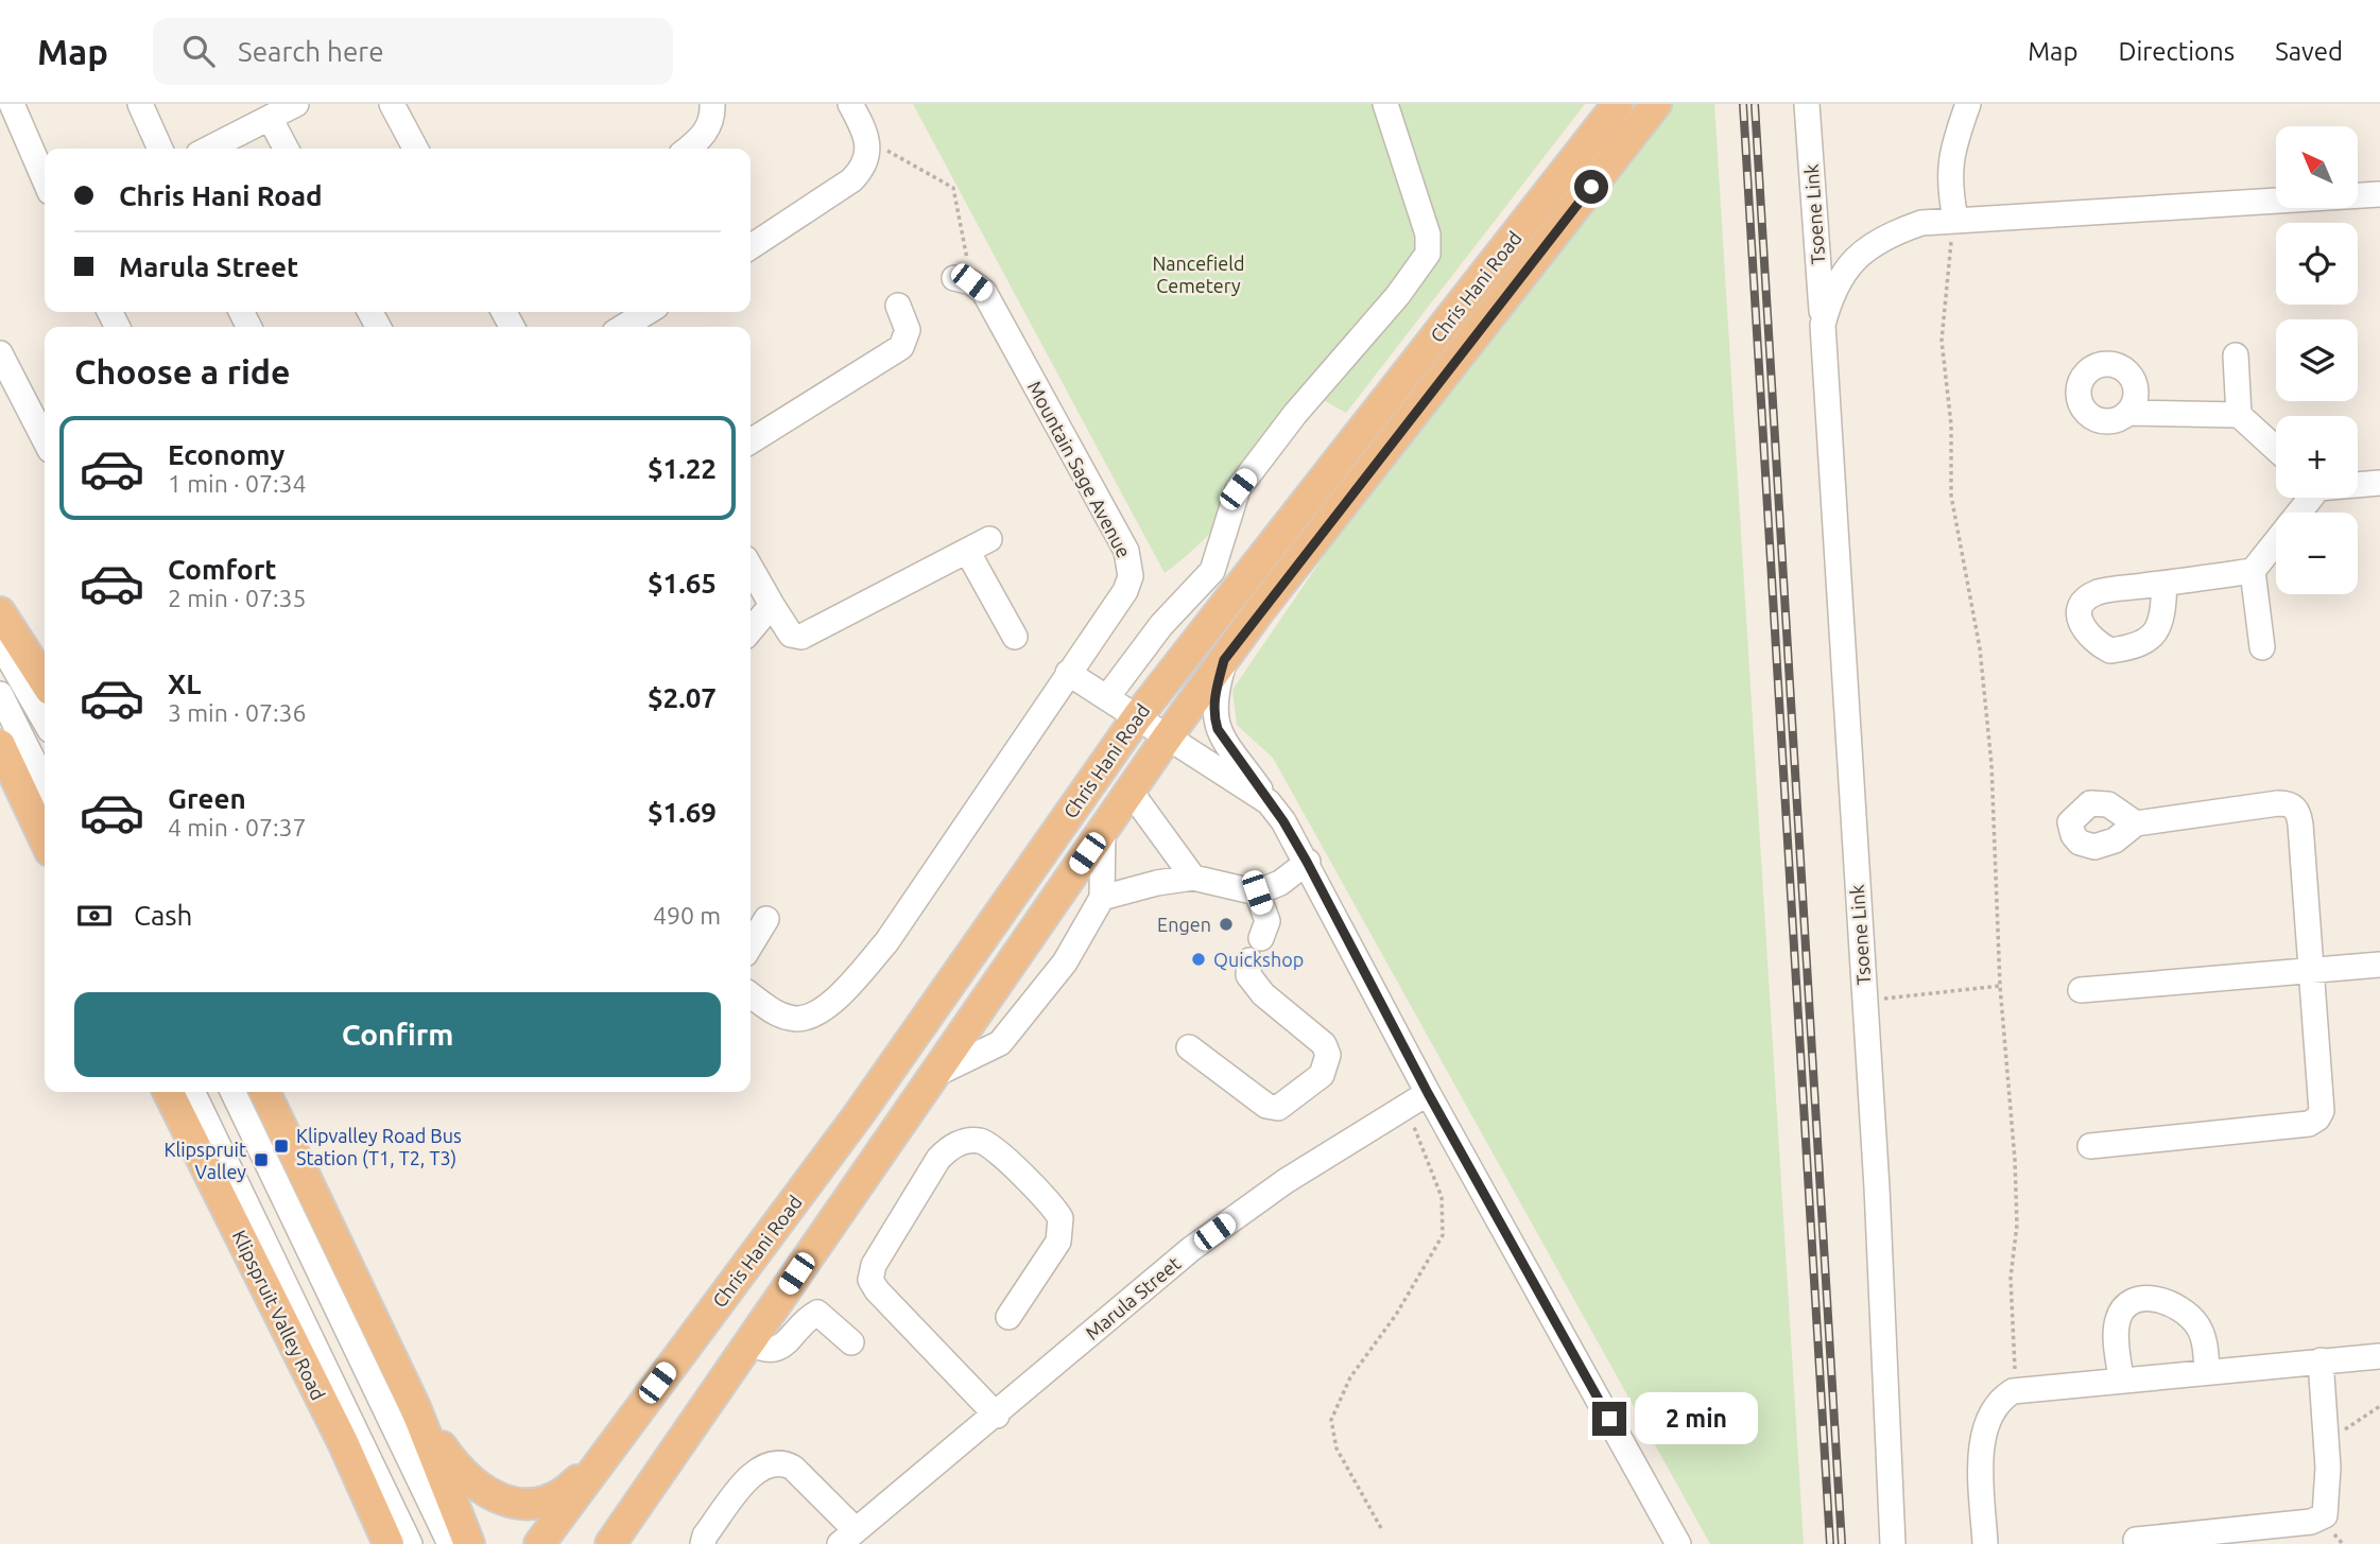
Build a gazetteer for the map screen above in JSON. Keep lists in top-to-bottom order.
{
  "streets": {
    "main road": ["Chris Hani Road", "Klipspruit Valley Road"],
    "street": ["Tsoene Link", "Mountain Sage Avenue", "Marula Street"]
  },
  "parks": ["Nancefield Cemetery"],
  "places": {
    "other": ["Engen", "Quickshop"],
    "transit": ["Klipvalley Road Bus Station (T1, T2, T3)", "Klipspruit Valley"]
  },
  "north": "top left",
  "page": {
    "header": "Map",
    "search": "Search here",
    "nav": ["Map", "Directions", "Saved"],
    "map_buttons": ["+", "−"],
    "banner": ["Chris Hani Road", "Marula Street"],
    "heading": "Choose a ride",
    "list": [
      {
        "name": "Economy",
        "note": "1 min · 07:34",
        "value": "$1.22"
      },
      {
        "name": "Comfort",
        "note": "2 min · 07:35",
        "value": "$1.65"
      },
      {
        "name": "XL",
        "note": "3 min · 07:36",
        "value": "$2.07"
      },
      {
        "name": "Green",
        "note": "4 min · 07:37",
        "value": "$1.69"
      }
    ],
    "pay": ["Cash", "490 m"],
    "buttons": "Confirm",
    "bubble": "2 min"
  }
}
